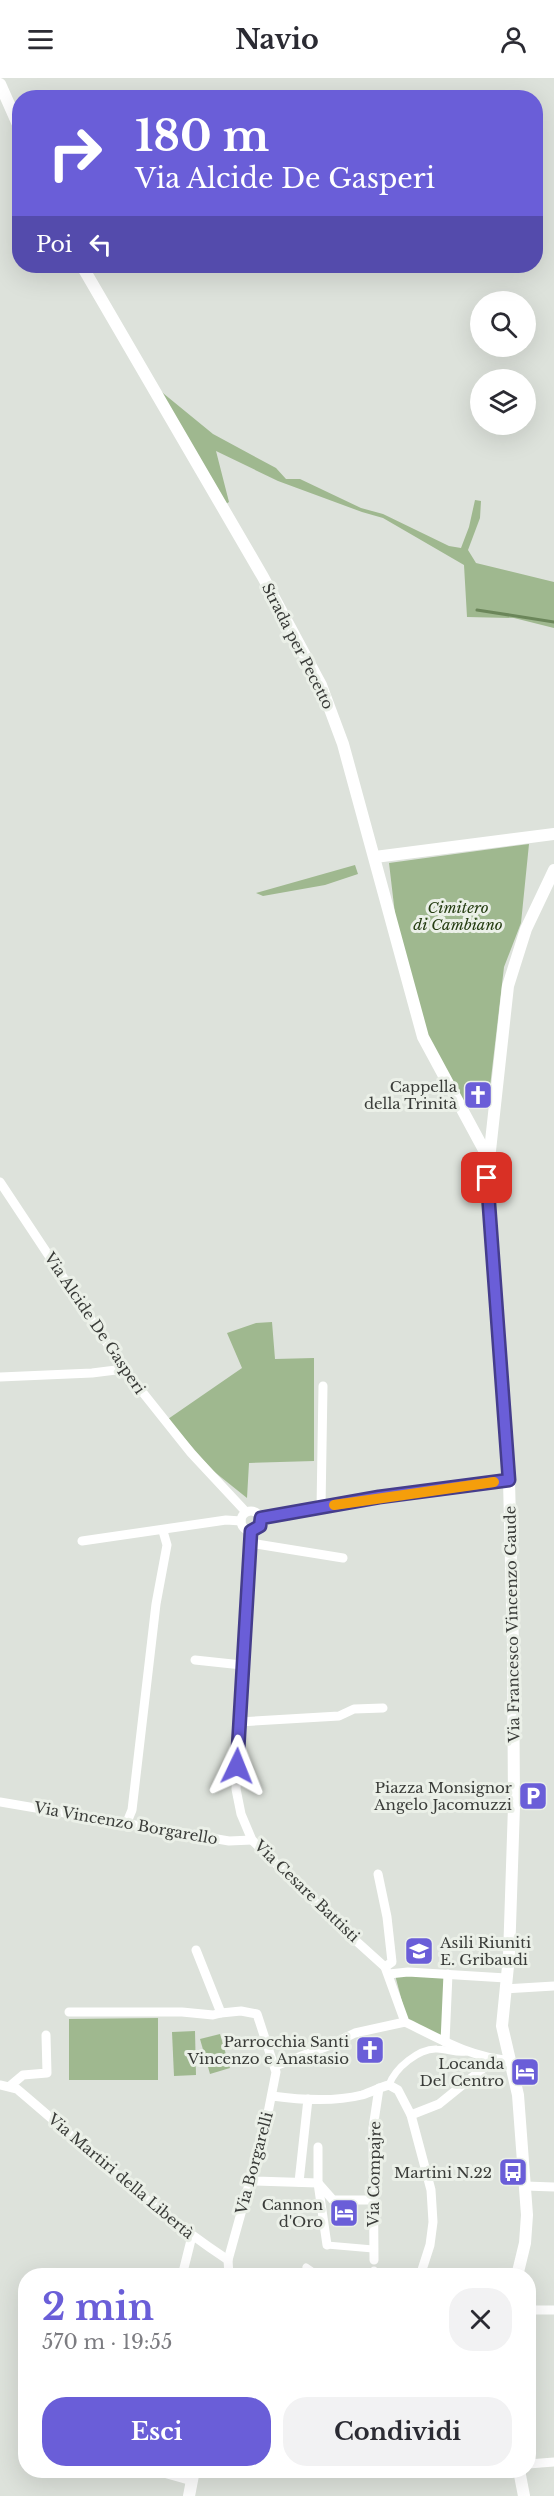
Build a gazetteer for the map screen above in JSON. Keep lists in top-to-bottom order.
{
  "streets": {
    "street": [
      "Strada per Pecetto",
      "Via Alcide De Gasperi",
      "Via Francesco Vincenzo Gaude",
      "Via Vincenzo Borgarello",
      "Via Cesare Battisti",
      "Via Borgarelli",
      "Via Compajre",
      "Via Martiri della Libertà"
    ]
  },
  "crossings": [
    ["Strada per Pecetto", "Via Francesco Vincenzo Gaude"],
    ["Via Alcide De Gasperi", "Via Cesare Battisti"],
    ["Via Vincenzo Borgarello", "Via Cesare Battisti"],
    ["Via Borgarelli", "Via Martiri della Libertà"]
  ],
  "parks": ["Cimitero di Cambiano"],
  "places": {
    "church": ["Cappella della Trinità", "Parrocchia Santi Vincenzo e Anastasio"],
    "parking": ["Piazza Monsignor Angelo Jacomuzzi"],
    "school or university": ["Asili Riuniti E. Gribaudi"],
    "hotel": ["Locanda Del Centro", "Cannon d'Oro"],
    "bus stop": ["Martini N.22"]
  },
  "page": {
    "header": "Navio",
    "turn": ["180 m", "Via Alcide De Gasperi"],
    "then": "Poi",
    "heading": ["2 min", "570 m · 19:55"],
    "buttons": ["Esci", "Condividi"]
  }
}
